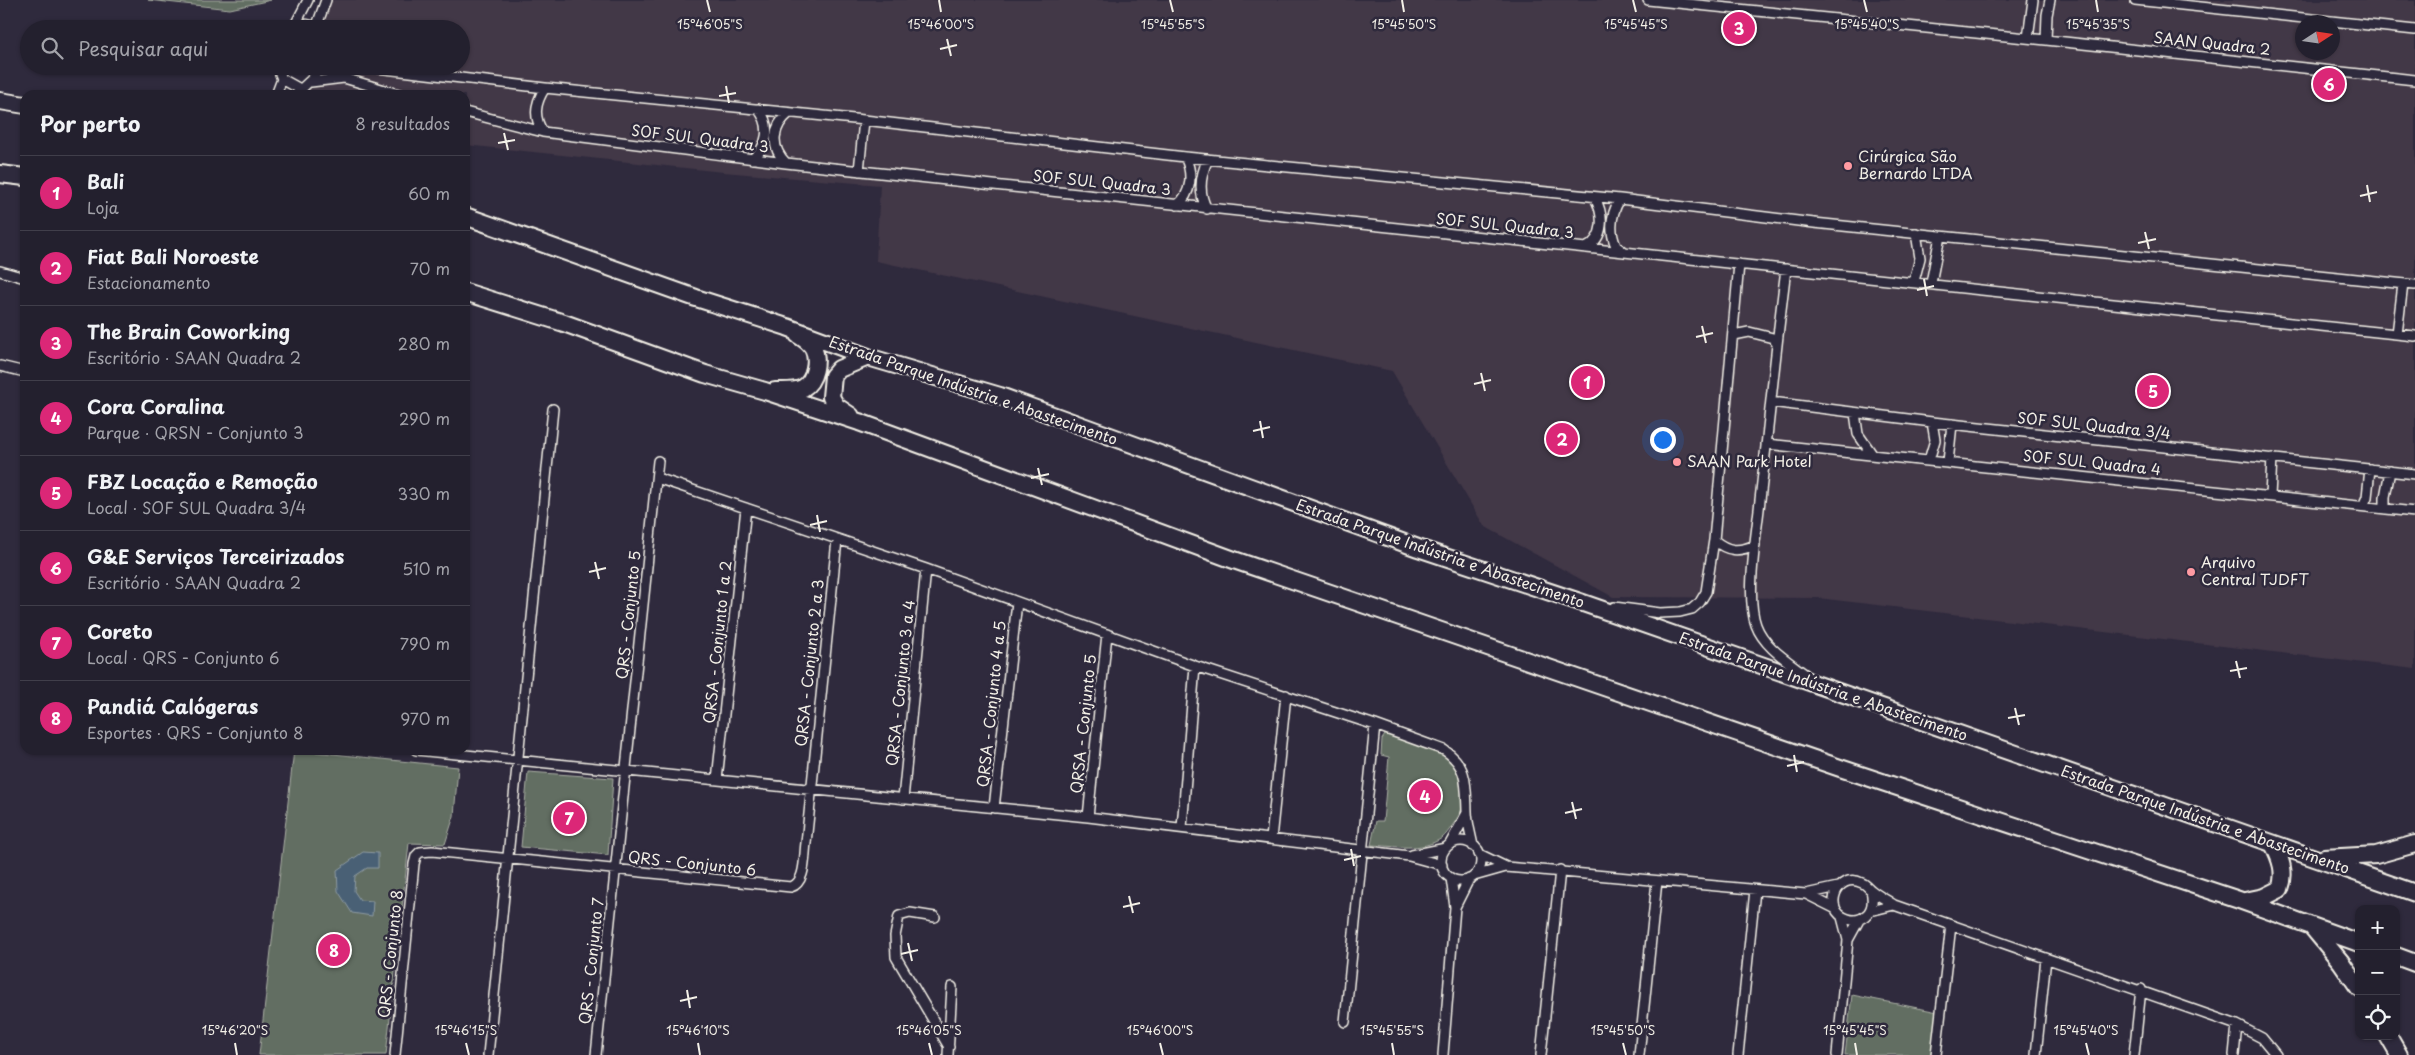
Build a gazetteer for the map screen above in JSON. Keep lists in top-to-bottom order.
{
  "streets": {
    "highway": ["Estrada Parque Indústria e Abastecimento"],
    "street": [
      "SAAN Quadra 2",
      "SOF SUL Quadra 3",
      "SOF SUL Quadra 3/4",
      "SOF SUL Quadra 4",
      "QRS - Conjunto 5",
      "QRSA - Conjunto 1 a 2",
      "QRSA - Conjunto 2 a 3",
      "QRSA - Conjunto 3 a 4",
      "QRSA - Conjunto 4 a 5",
      "QRSA - Conjunto 5",
      "QRS - Conjunto 6",
      "QRS - Conjunto 8",
      "QRS - Conjunto 7"
    ]
  },
  "crossings": [
    ["QRS - Conjunto 5", "QRS - Conjunto 6"],
    ["QRSA - Conjunto 2 a 3", "QRS - Conjunto 6"],
    ["QRS - Conjunto 6", "QRS - Conjunto 7"]
  ],
  "places": ["Cirúrgica São Bernardo LTDA", "SAAN Park Hotel", "Arquivo Central TJDFT"],
  "north": "right",
  "page": {
    "pins": [
      "3",
      "6",
      "1",
      "5",
      "2",
      "4",
      "7",
      "8"
    ],
    "search": "Pesquisar aqui",
    "heading": ["Por perto", "8 resultados"],
    "list": [
      {
        "mark": "1",
        "name": "Bali",
        "note": "Loja",
        "value": "60 m"
      },
      {
        "mark": "2",
        "name": "Fiat Bali Noroeste",
        "note": "Estacionamento",
        "value": "70 m"
      },
      {
        "mark": "3",
        "name": "The Brain Coworking",
        "note": "Escritório · SAAN Quadra 2",
        "value": "280 m"
      },
      {
        "mark": "4",
        "name": "Cora Coralina",
        "note": "Parque · QRSN - Conjunto 3",
        "value": "290 m"
      },
      {
        "mark": "5",
        "name": "FBZ Locação e Remoção",
        "note": "Local · SOF SUL Quadra 3/4",
        "value": "330 m"
      },
      {
        "mark": "6",
        "name": "G&E Serviços Terceirizados",
        "note": "Escritório · SAAN Quadra 2",
        "value": "510 m"
      },
      {
        "mark": "7",
        "name": "Coreto",
        "note": "Local · QRS - Conjunto 6",
        "value": "790 m"
      },
      {
        "mark": "8",
        "name": "Pandiá Calógeras",
        "note": "Esportes · QRS - Conjunto 8",
        "value": "970 m"
      }
    ],
    "map_buttons": ["+", "−"]
  },
  "coordinates": [
    "15°46'05\"S",
    "15°46'00\"S",
    "15°45'55\"S",
    "15°45'50\"S",
    "15°45'45\"S",
    "15°45'40\"S",
    "15°45'35\"S",
    "15°46'20\"S",
    "15°46'15\"S",
    "15°46'10\"S"
  ]
}
